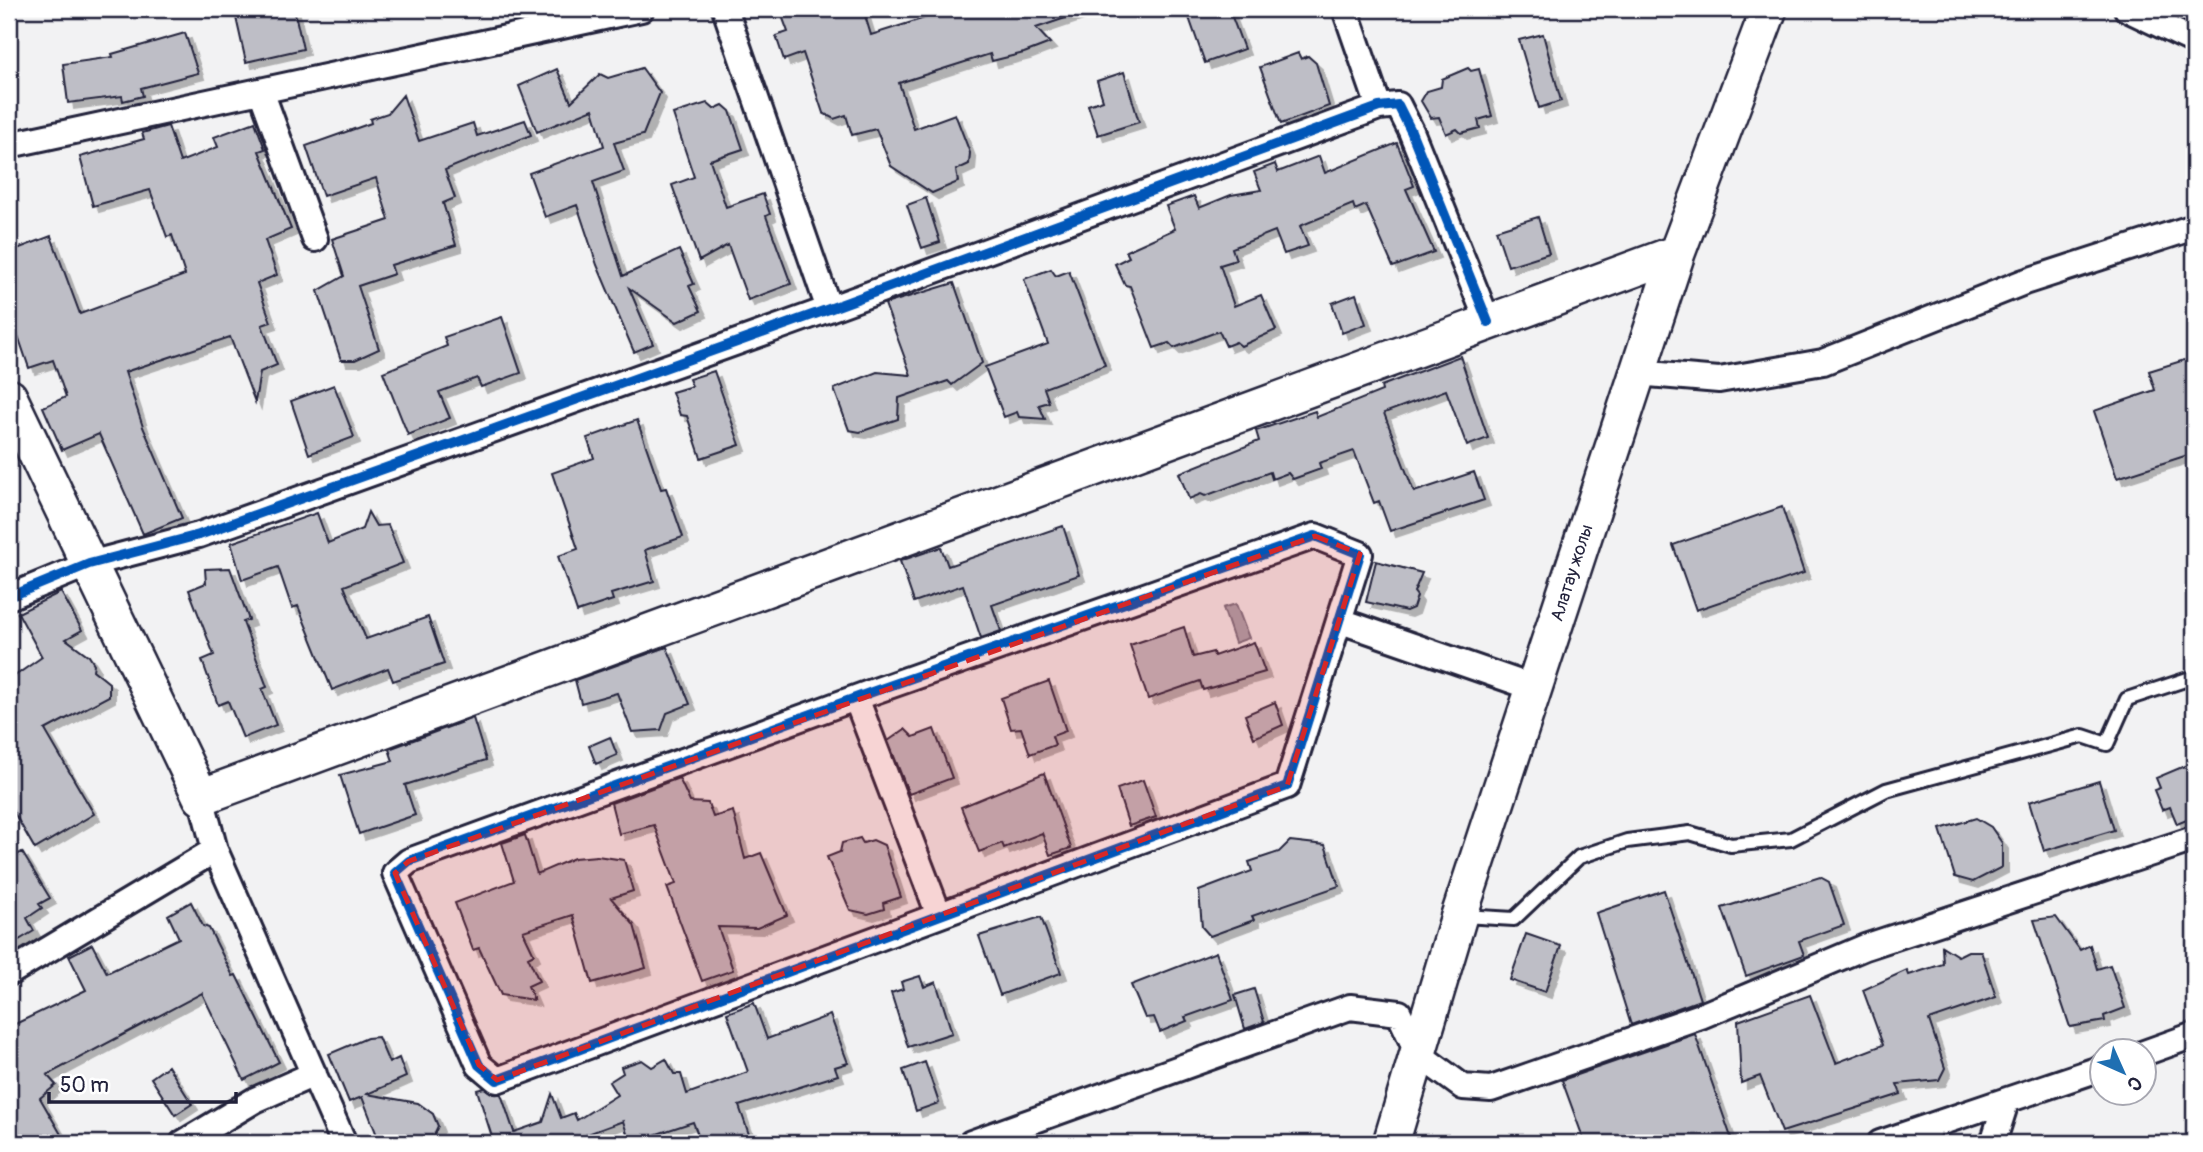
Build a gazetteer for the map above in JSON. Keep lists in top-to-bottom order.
{
  "streets": {
    "street": ["Алатау жолы"]
  },
  "scale_bar": "50 m",
  "north": "bottom right"
}
